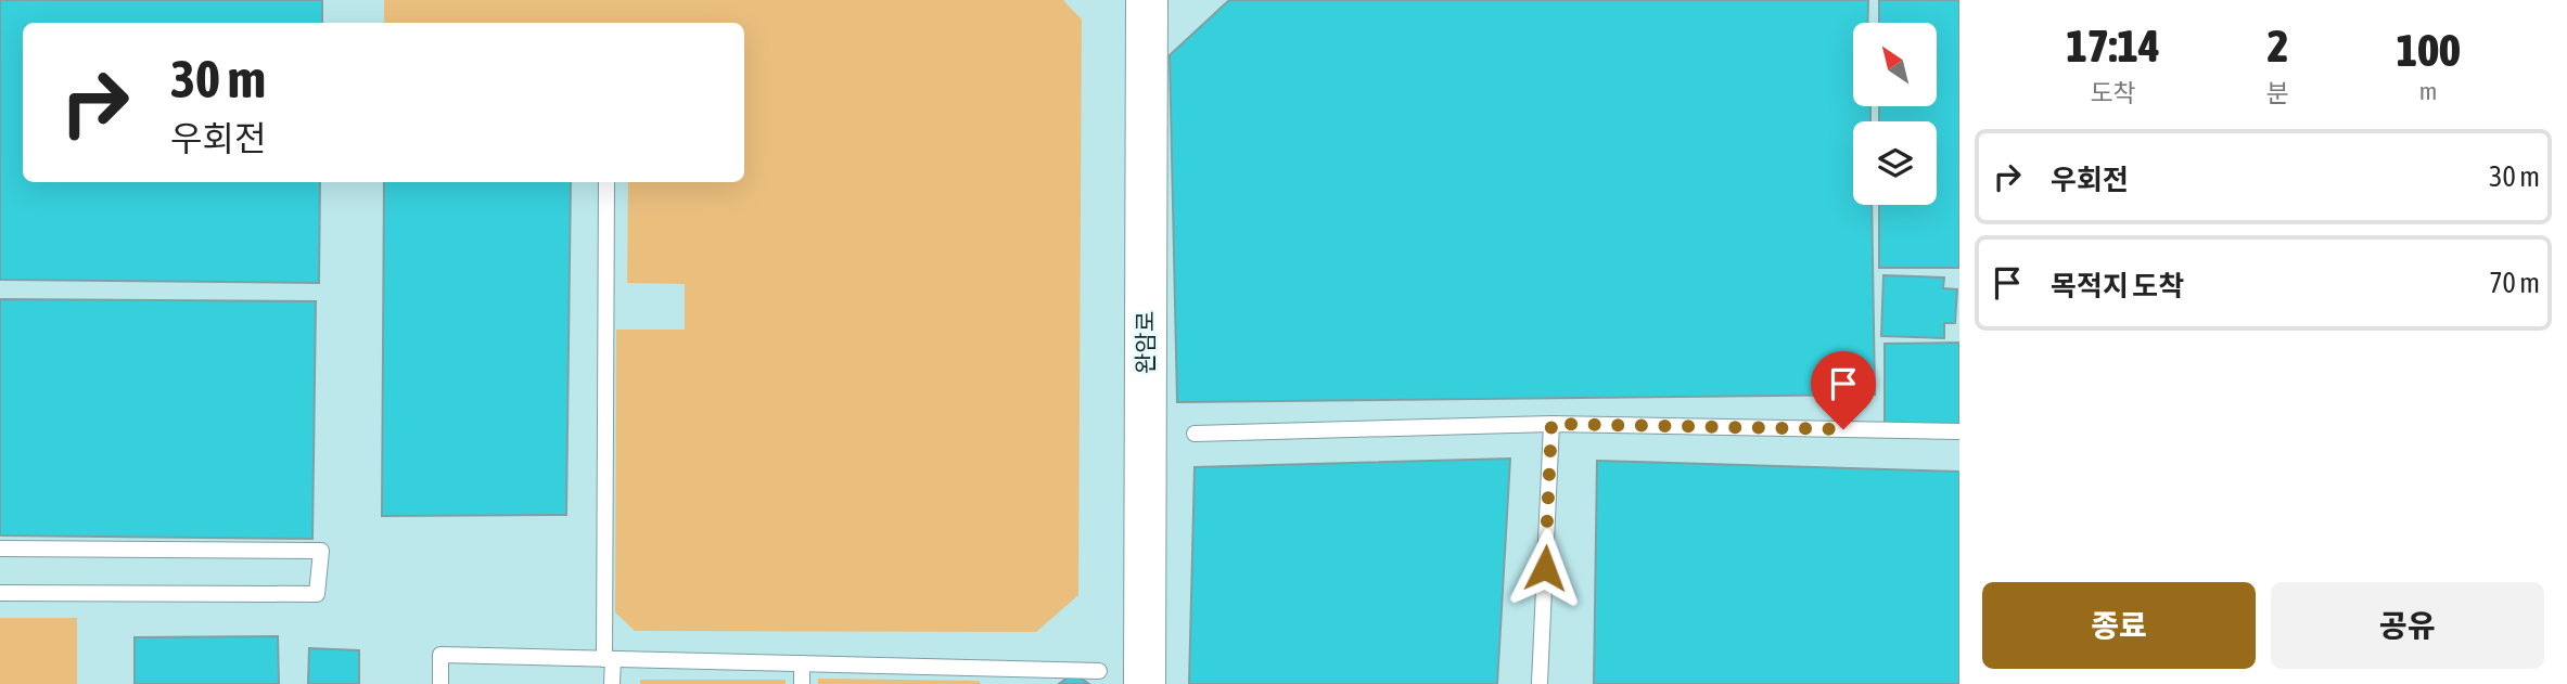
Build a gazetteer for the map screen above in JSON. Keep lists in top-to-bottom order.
{
  "streets": {
    "main road": ["완암로"]
  },
  "north": "top left",
  "page": {
    "eta": [
      "17:14",
      "도착",
      "2",
      "분",
      "100",
      "m"
    ],
    "turn": ["30 m", "우회전"],
    "list": [
      {
        "name": "우회전",
        "value": "30 m"
      },
      {
        "name": "목적지 도착",
        "value": "70 m"
      }
    ],
    "buttons": ["종료", "공유"]
  }
}
